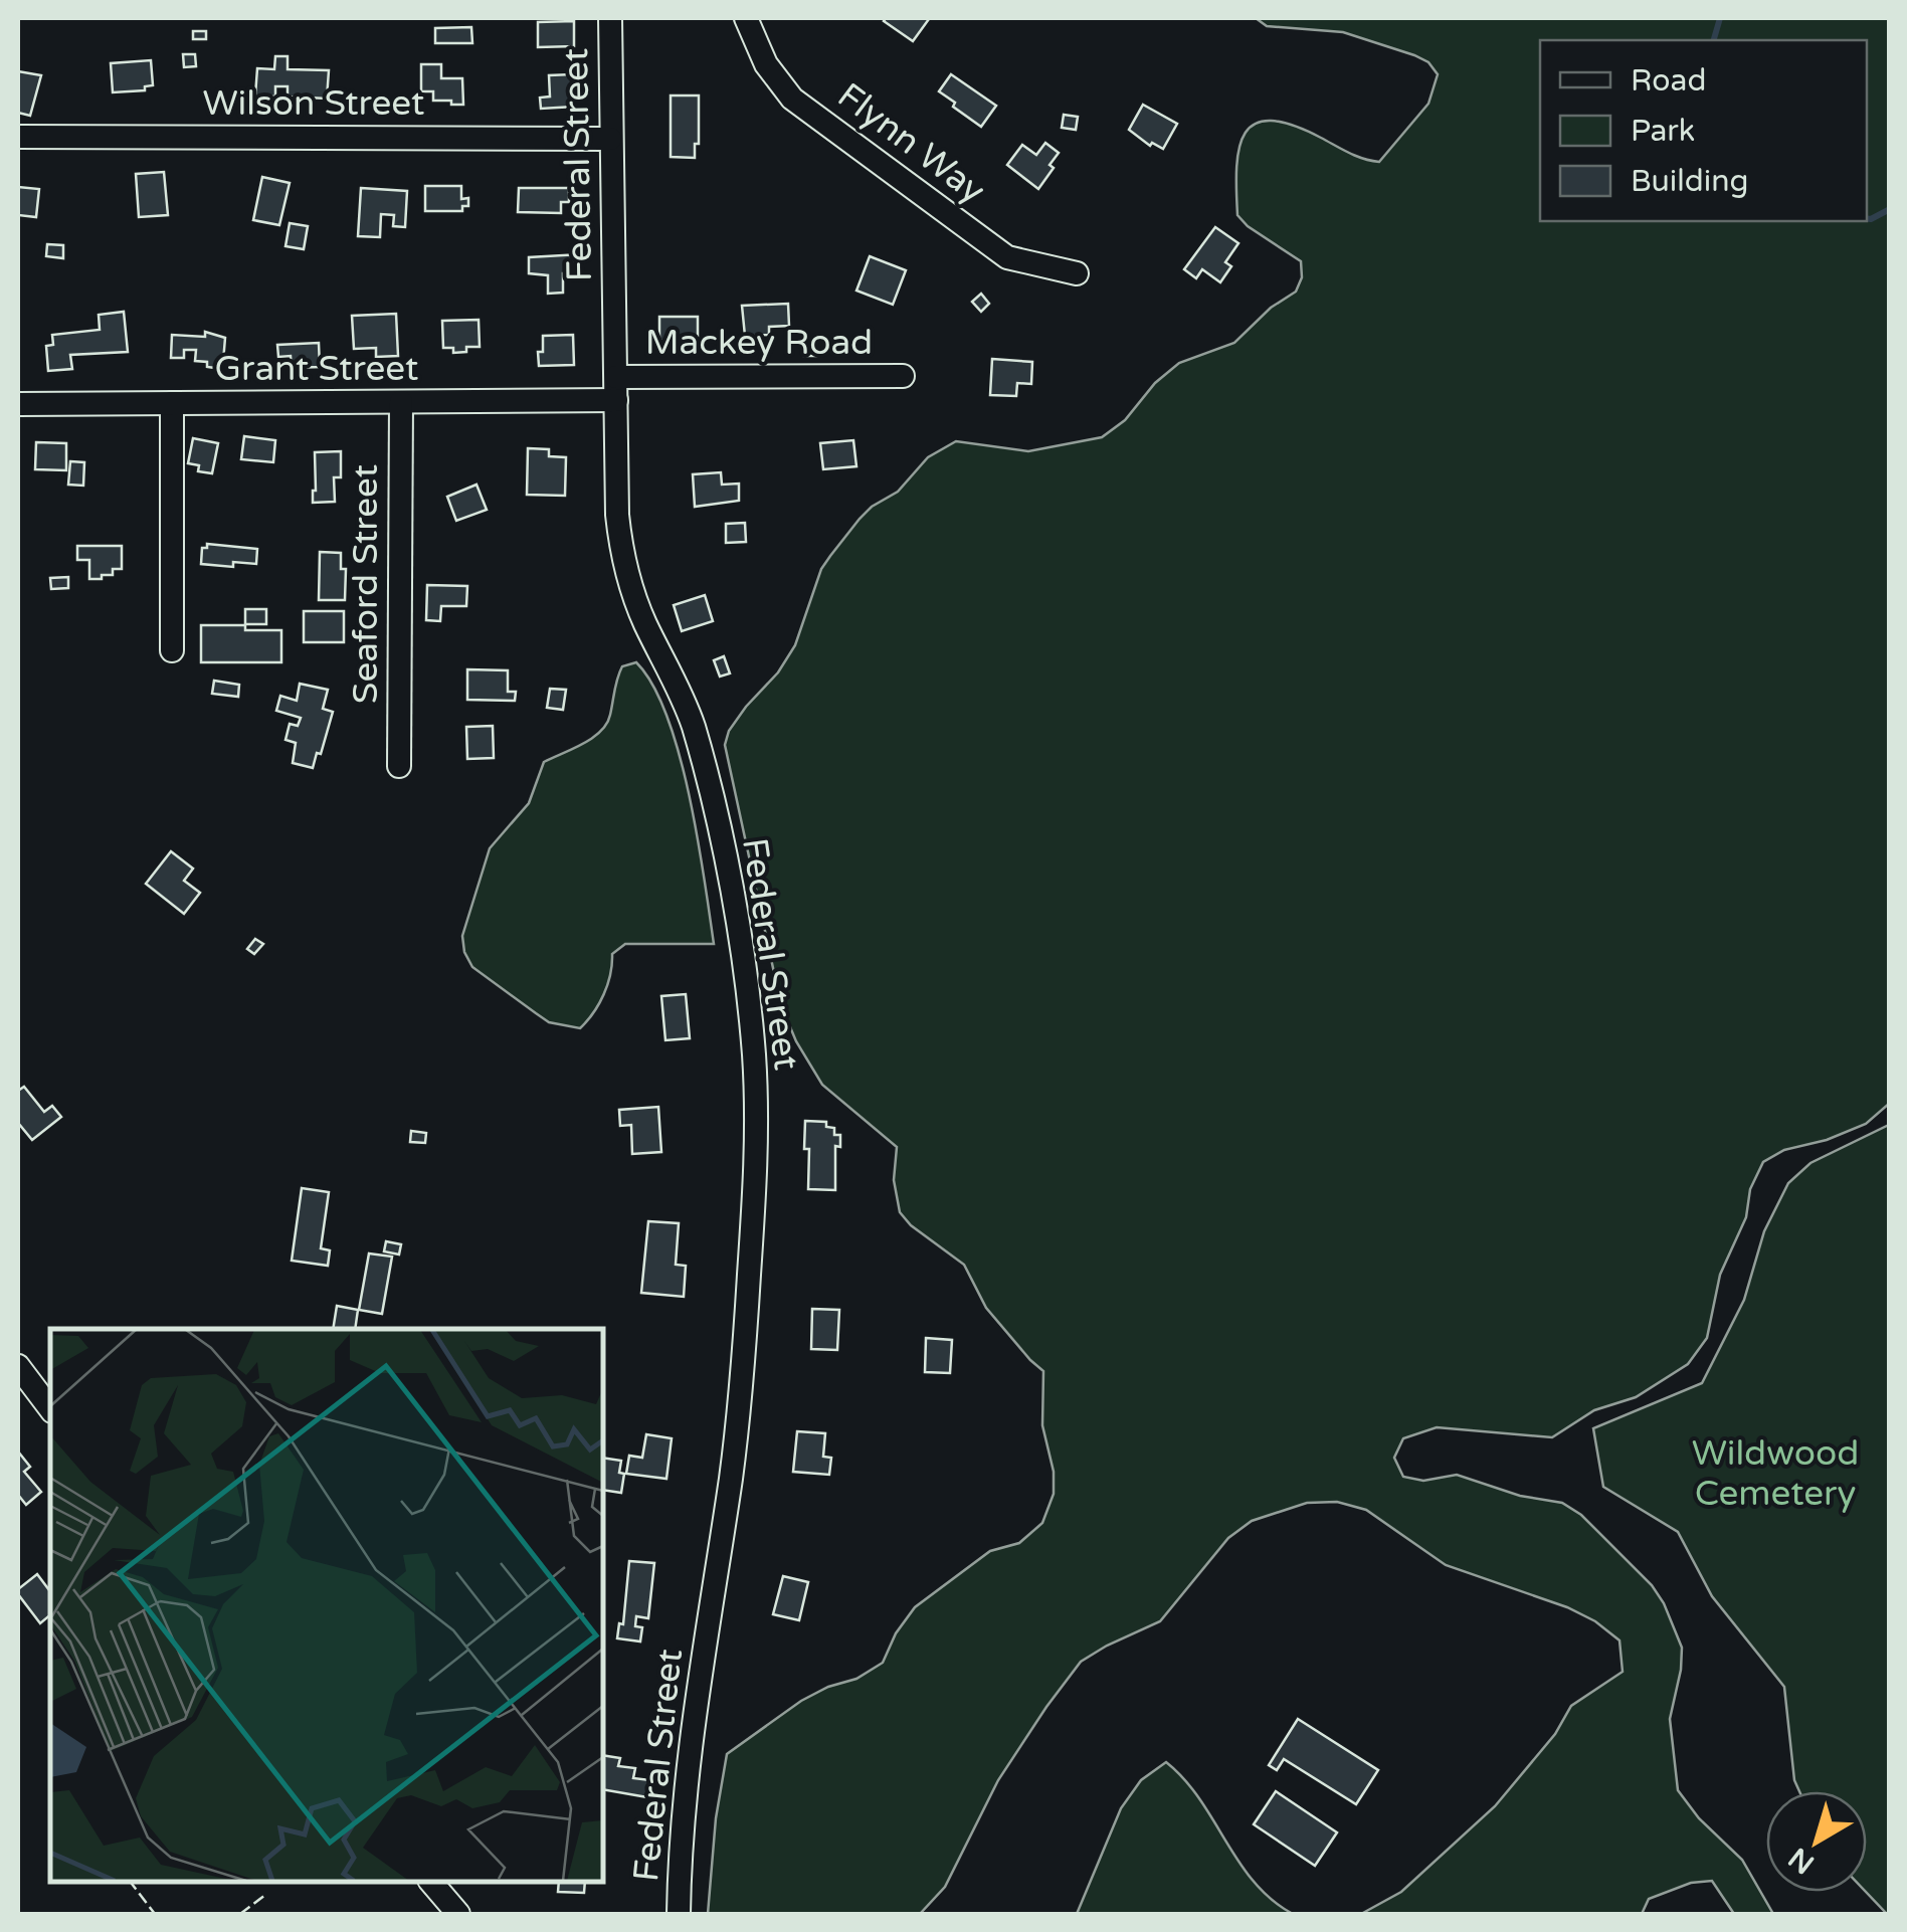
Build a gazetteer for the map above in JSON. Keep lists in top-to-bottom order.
{
  "streets": {
    "street": [
      "Wilson Street",
      "Flynn Way",
      "Federal Street",
      "Mackey Road",
      "Grant Street",
      "Seaford Street"
    ]
  },
  "crossings": [
    ["Wilson Street", "Federal Street"],
    ["Federal Street", "Mackey Road"],
    ["Federal Street", "Grant Street"],
    ["Mackey Road", "Grant Street"],
    ["Grant Street", "Seaford Street"]
  ],
  "parks": ["Wildwood Cemetery"],
  "legend": ["Road", "Park", "Building"],
  "north": "bottom left"
}
